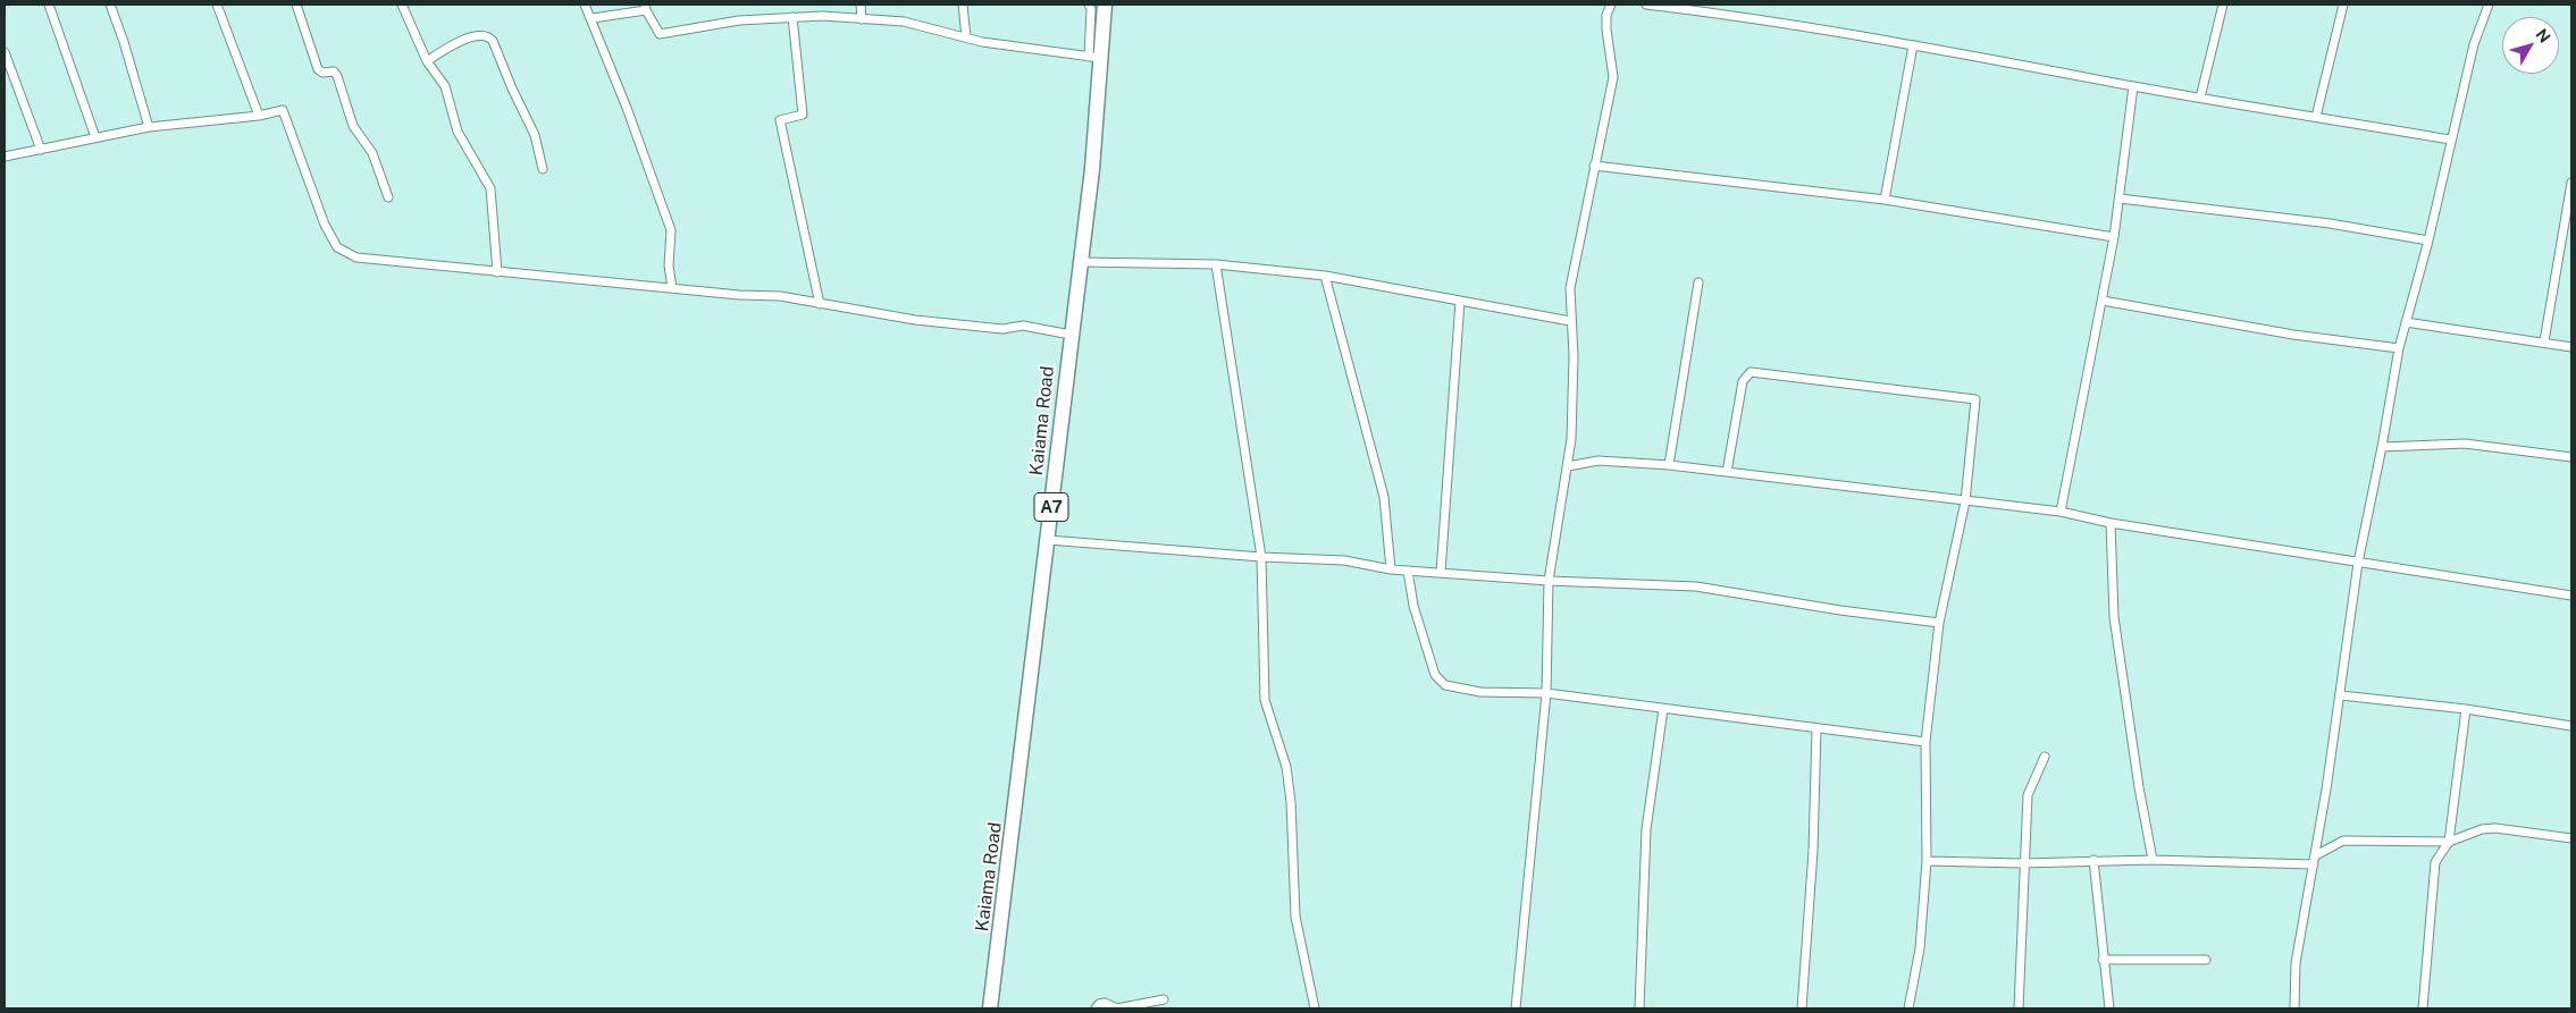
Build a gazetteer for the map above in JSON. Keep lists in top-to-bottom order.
{
  "streets": {
    "highway": ["Kaiama Road", "A7"]
  },
  "north": "top right"
}
